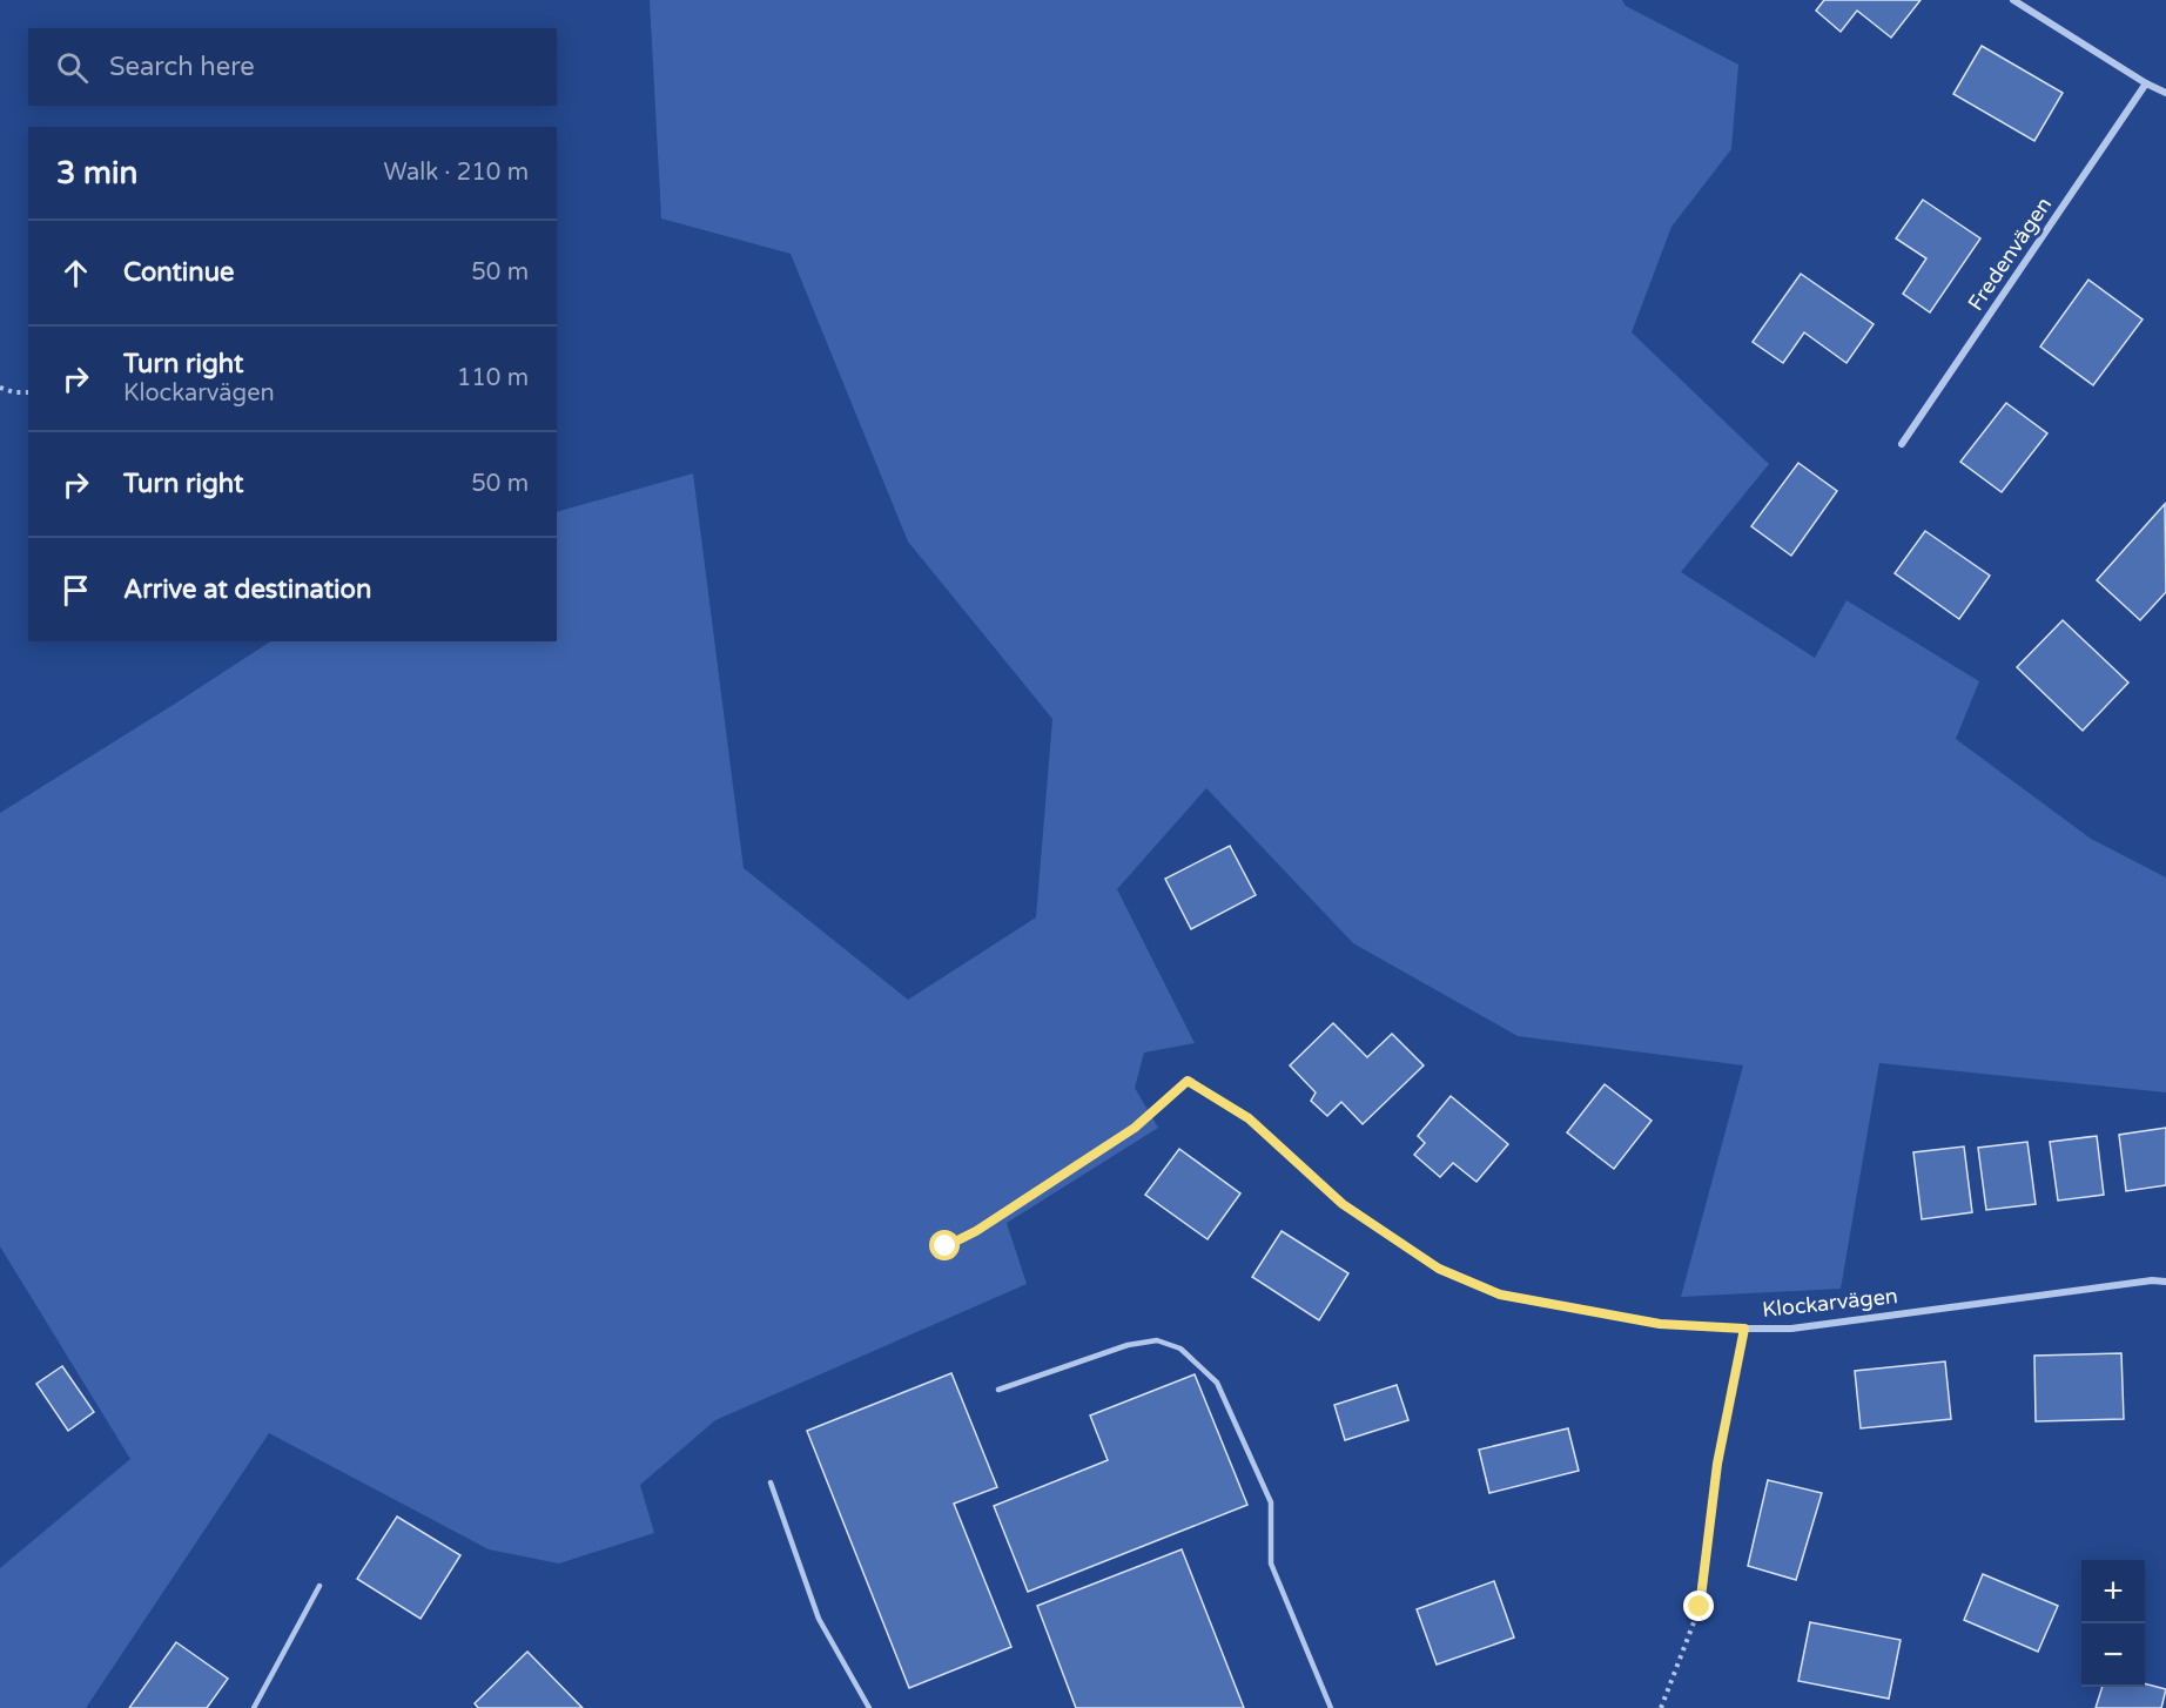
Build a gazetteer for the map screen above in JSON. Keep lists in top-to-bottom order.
{
  "streets": {
    "street": ["Fredenvägen", "Klockarvägen"]
  },
  "page": {
    "search": "Search here",
    "heading": ["3 min", "Walk · 210 m"],
    "list": [
      ["Continue", "50 m"],
      ["Turn right", "Klockarvägen", "110 m"],
      ["Turn right", "50 m"],
      "Arrive at destination"
    ],
    "map_buttons": ["+", "−"]
  }
}
